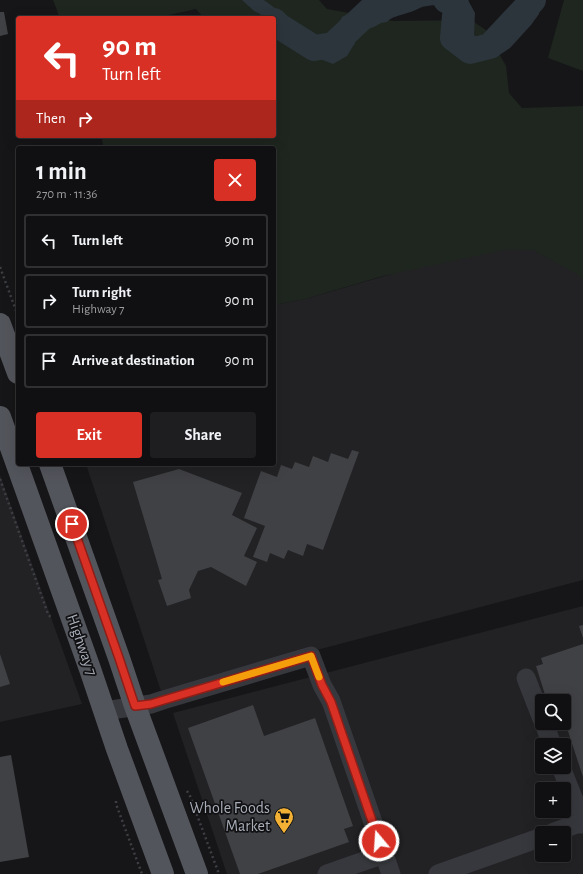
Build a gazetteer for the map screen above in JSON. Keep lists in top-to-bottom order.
{
  "streets": {
    "main road": ["Highway 7"]
  },
  "places": {
    "supermarket": ["Whole Foods Market"]
  },
  "page": {
    "turn": ["90 m", "Turn left"],
    "then": "Then",
    "heading": ["1 min", "270 m · 11:36"],
    "list": [
      {
        "name": "Turn left",
        "value": "90 m"
      },
      {
        "name": "Turn right",
        "note": "Highway 7",
        "value": "90 m"
      },
      {
        "name": "Arrive at destination",
        "value": "90 m"
      }
    ],
    "buttons": ["Exit", "Share"],
    "map_buttons": ["+", "−"]
  }
}
